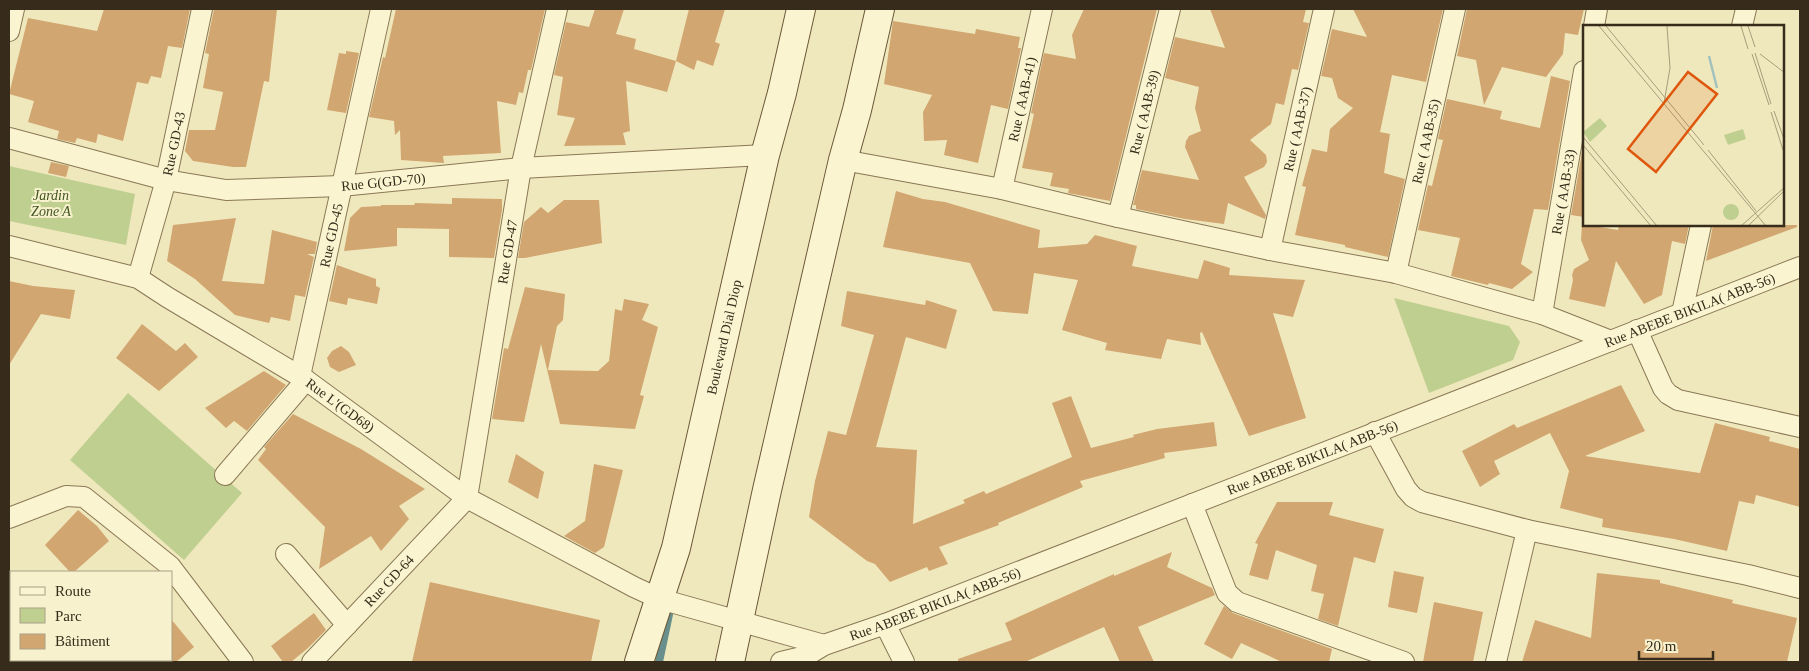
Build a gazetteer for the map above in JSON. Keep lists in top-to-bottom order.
{
  "streets": {
    "main road": ["Boulevard Dial Diop"],
    "street": [
      "Rue ( AAB-41)",
      "Rue ( AAB-39)",
      "Rue ( AAB-37)",
      "Rue ( AAB-35)",
      "Rue GD-43",
      "Rue G(GD-70)",
      "Rue ( AAB-33)",
      "Rue GD-45",
      "Rue GD-47",
      "Rue ABEBE BIKILA( ABB-56)",
      "Rue L'(GD68)",
      "Rue GD-64"
    ]
  },
  "crossings": [
    ["Rue GD-43", "Rue G(GD-70)"],
    ["Rue GD-43", "Rue L'(GD68)"],
    ["Rue G(GD-70)", "Rue GD-45"],
    ["Rue G(GD-70)", "Rue GD-47"],
    ["Rue G(GD-70)", "Boulevard Dial Diop"],
    ["Rue GD-45", "Rue L'(GD68)"],
    ["Rue GD-47", "Rue L'(GD68)"],
    ["Rue GD-47", "Rue GD-64"],
    ["Boulevard Dial Diop", "Rue L'(GD68)"],
    ["Rue L'(GD68)", "Rue GD-64"]
  ],
  "parks": ["Jardin Zone A"],
  "legend": ["Route", "Parc", "Bâtiment"],
  "scale_bar": "20 m"
}
